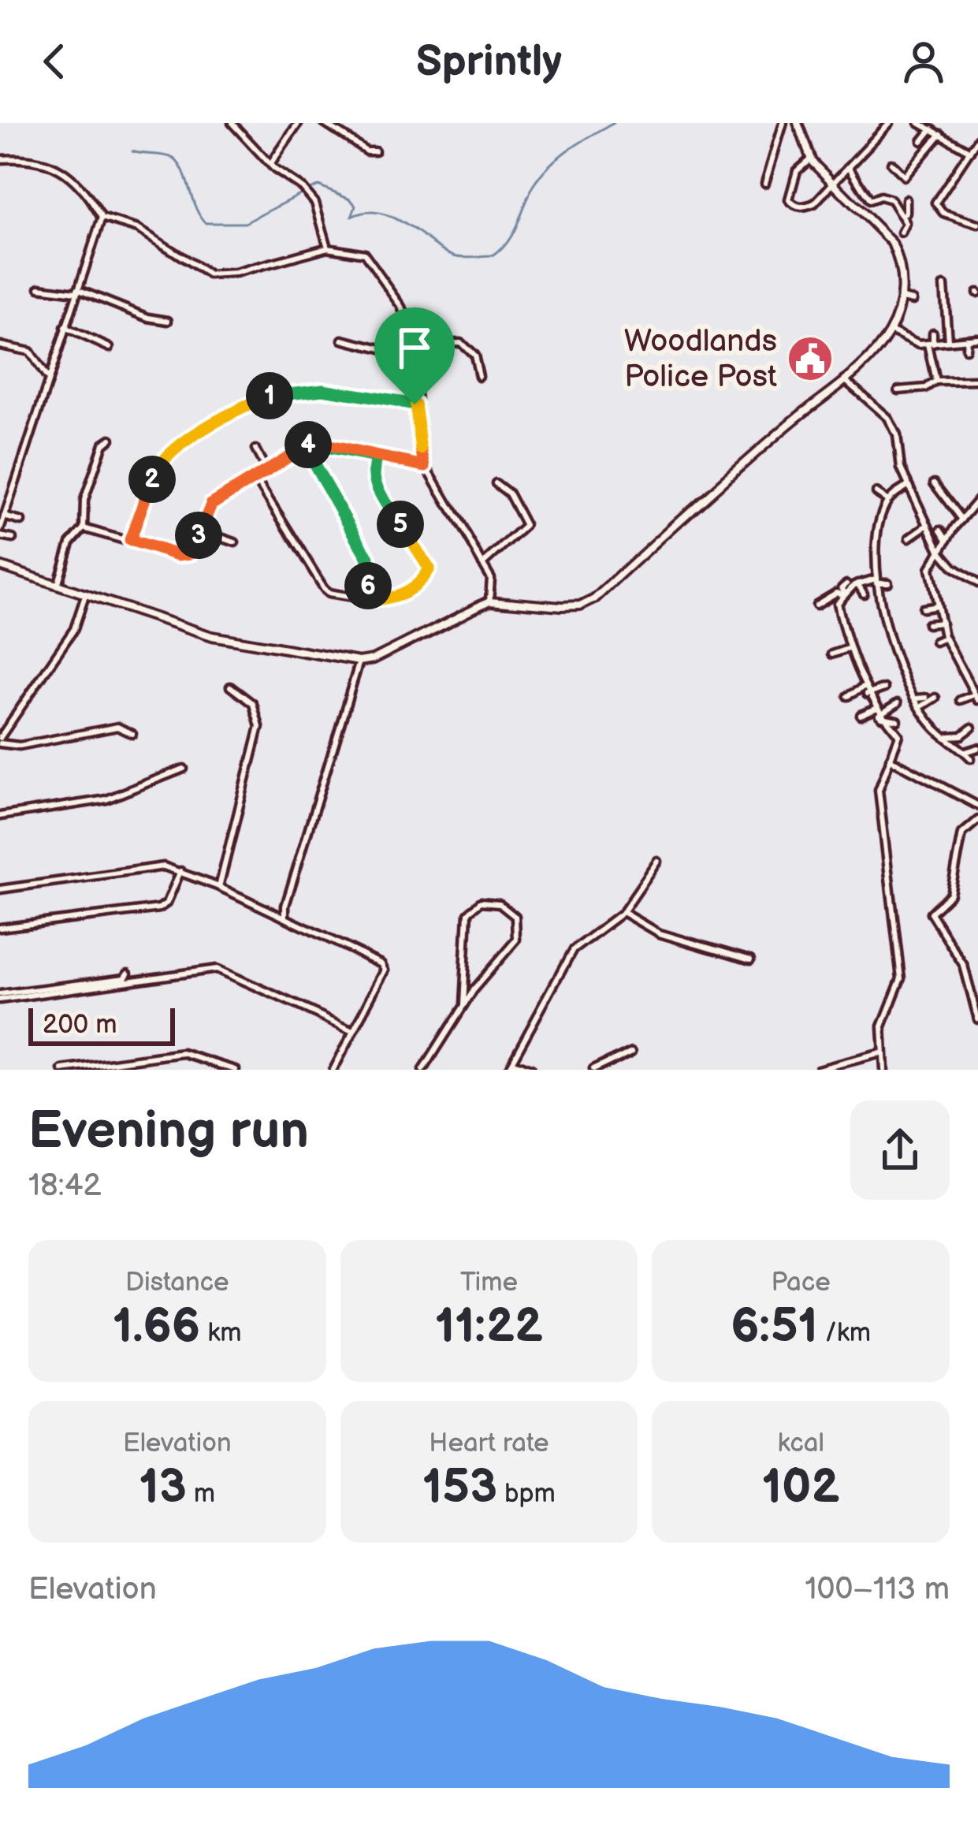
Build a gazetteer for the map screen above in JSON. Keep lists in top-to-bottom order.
{
  "places": {
    "public building": ["Woodlands Police Post"]
  },
  "scale_bar": "200 m",
  "page": {
    "header": "Sprintly",
    "pins": [
      "1",
      "4",
      "2",
      "5",
      "3",
      "6"
    ],
    "scale": "200 m",
    "heading": ["Evening run", "18:42"],
    "stats": [
      ["Distance", "1.66 km"],
      ["Time", "11:22"],
      ["Pace", "6:51 /km"],
      ["Elevation", "13 m"],
      ["Heart rate", "153 bpm"],
      ["kcal", "102"]
    ],
    "chart": ["Elevation", "100–113 m"]
  }
}
